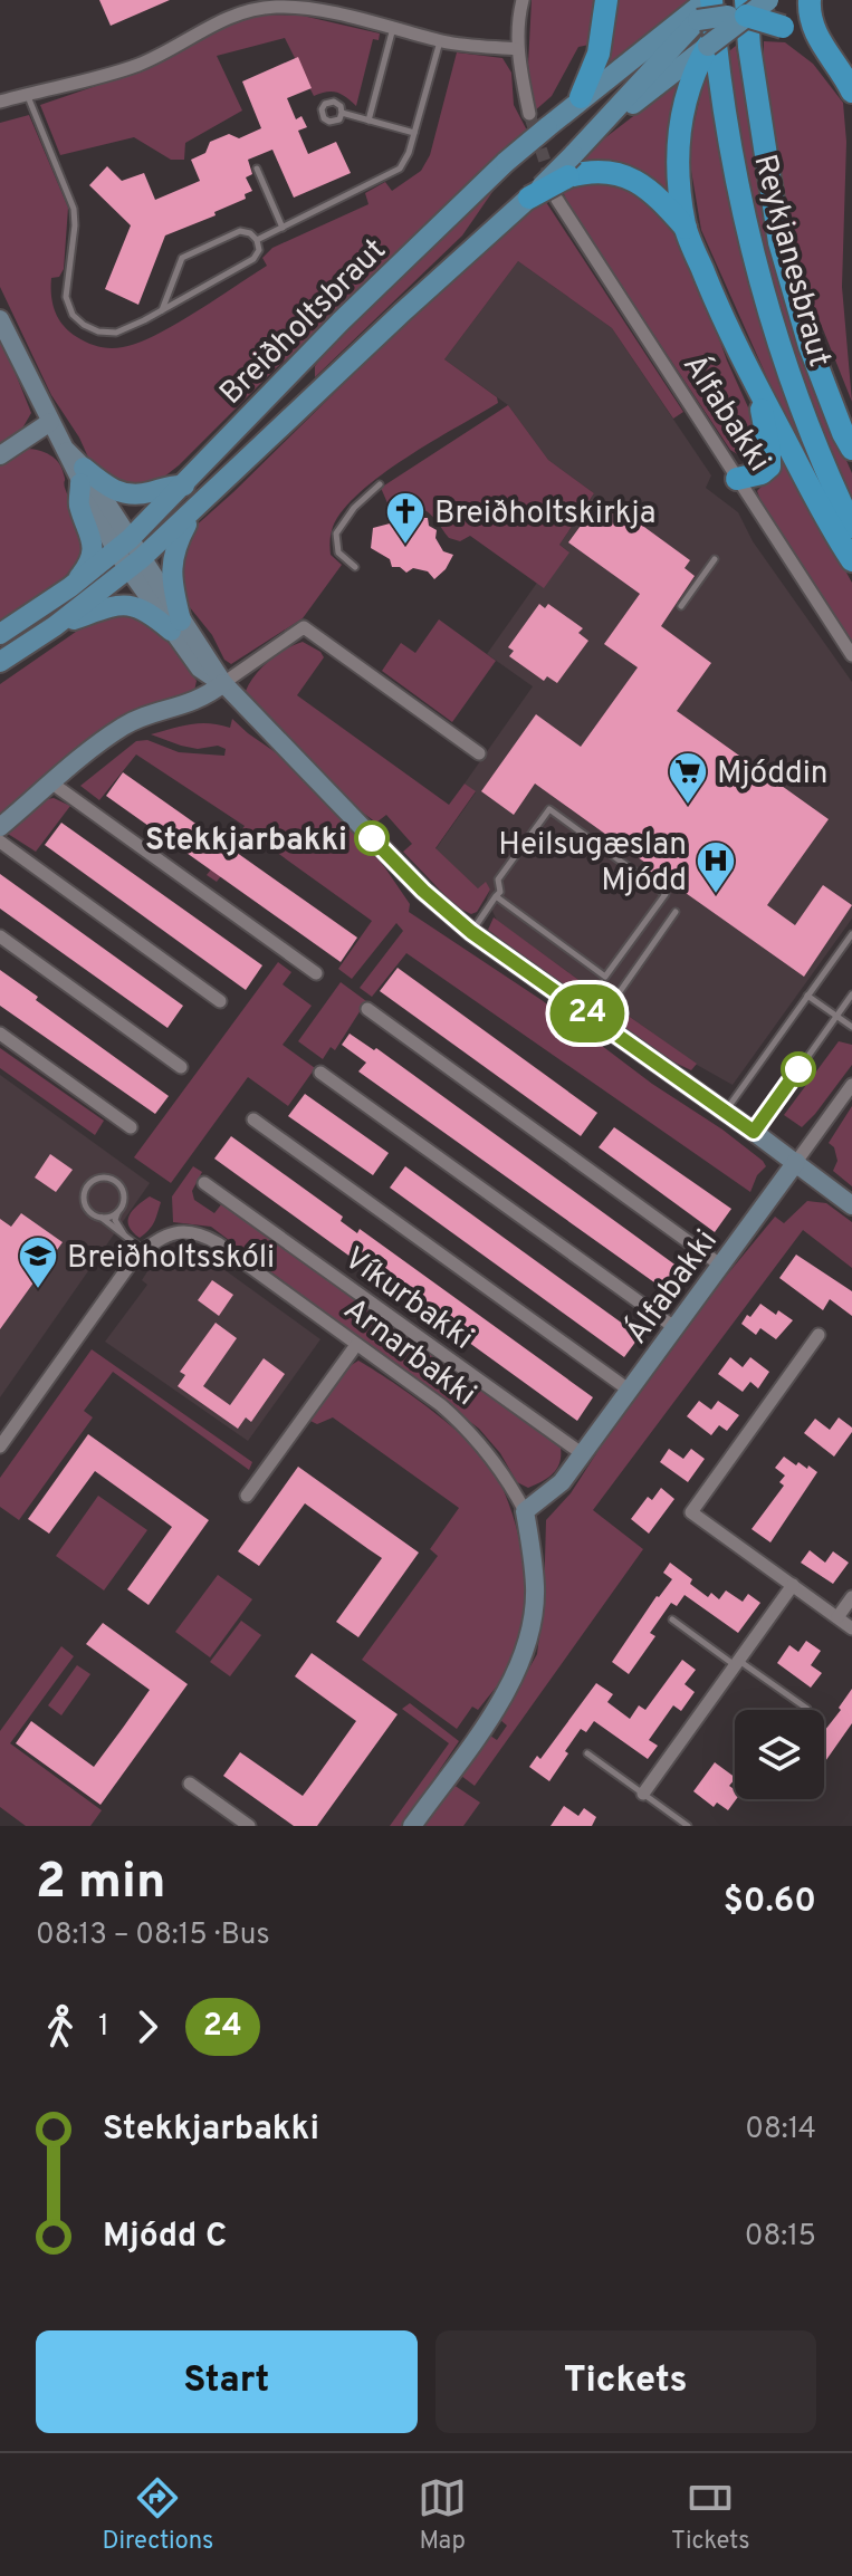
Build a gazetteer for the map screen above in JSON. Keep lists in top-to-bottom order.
{
  "streets": {
    "highway": ["Reykjanesbraut"],
    "main road": ["Breiðholtsbraut"],
    "street": ["Álfabakki", "Víkurbakki", "Arnarbakki"]
  },
  "crossings": [
    ["Álfabakki", "Víkurbakki"],
    ["Álfabakki", "Arnarbakki"]
  ],
  "places": {
    "church": ["Breiðholtskirkja"],
    "supermarket": ["Mjóddin"],
    "other": ["Stekkjarbakki"],
    "hospital": ["Heilsugæslan Mjódd"],
    "school or university": ["Breiðholtsskóli"]
  },
  "lines": ["bus line 24"],
  "page": {
    "on_map": "24",
    "heading": ["2 min", "08:13 – 08:15 · Bus", "$0.60"],
    "legs": ["1", "24"],
    "list": [
      {
        "name": "Stekkjarbakki",
        "value": "08:14"
      },
      {
        "name": "Mjódd C",
        "value": "08:15"
      }
    ],
    "buttons": ["Start", "Tickets"],
    "tabs": ["Directions", "Map", "Tickets"]
  }
}
